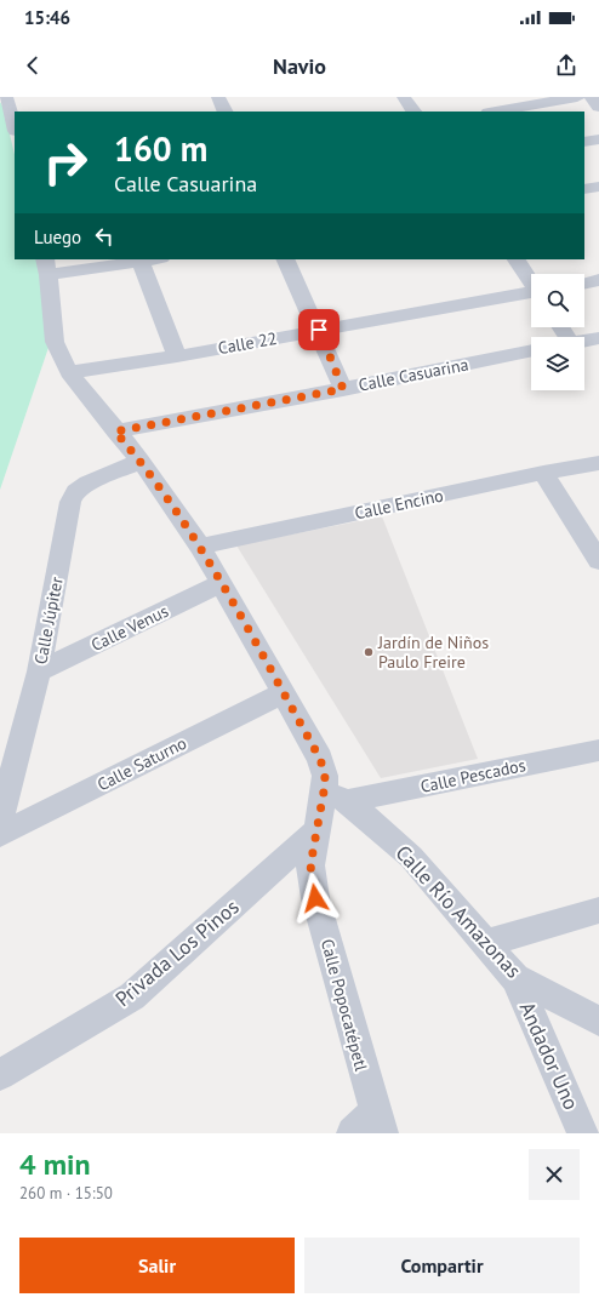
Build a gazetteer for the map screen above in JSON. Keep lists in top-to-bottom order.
{
  "streets": {
    "street": [
      "Calle 22",
      "Calle Casuarina",
      "Calle Encino",
      "Calle Júpiter",
      "Calle Venus",
      "Calle Saturno",
      "Calle Pescados",
      "Calle Río Amazonas",
      "Privada Los Pinos",
      "Calle Popocatépetl",
      "Andador Uno"
    ]
  },
  "crossings": [
    ["Calle 22", "Calle Popocatépetl"],
    ["Calle Casuarina", "Calle Popocatépetl"],
    ["Calle Encino", "Calle Popocatépetl"],
    ["Calle Júpiter", "Calle Venus"],
    ["Calle Júpiter", "Calle Popocatépetl"],
    ["Calle Venus", "Calle Popocatépetl"],
    ["Calle Saturno", "Calle Popocatépetl"],
    ["Calle Pescados", "Calle Río Amazonas"],
    ["Calle Pescados", "Calle Popocatépetl"],
    ["Calle Río Amazonas", "Calle Popocatépetl"],
    ["Calle Río Amazonas", "Andador Uno"],
    ["Privada Los Pinos", "Calle Popocatépetl"]
  ],
  "places": ["Jardín de Niños Paulo Freire"],
  "page": {
    "status": "15:46",
    "header": "Navio",
    "turn": ["160 m", "Calle Casuarina"],
    "then": "Luego",
    "heading": ["4 min", "260 m · 15:50"],
    "buttons": ["Salir", "Compartir"]
  }
}
